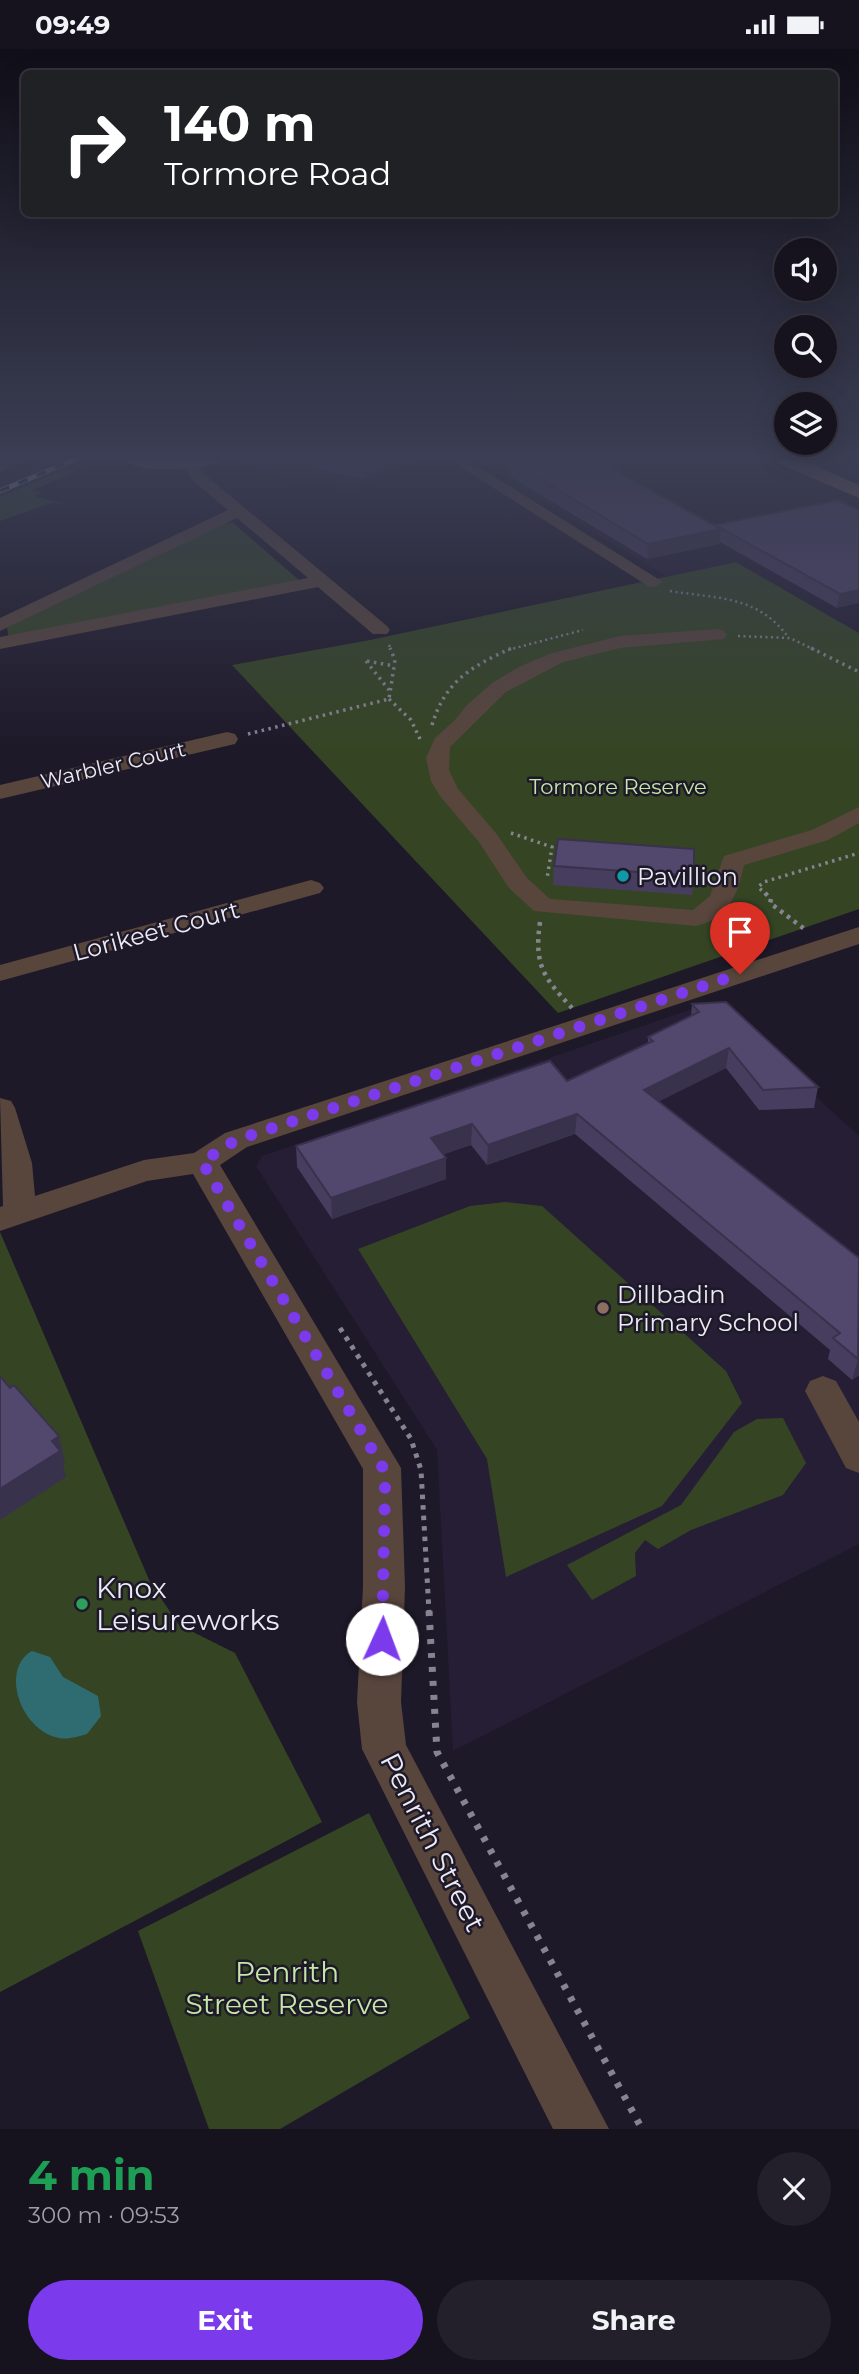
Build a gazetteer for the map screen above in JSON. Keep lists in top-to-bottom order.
{
  "streets": {
    "street": ["Warbler Court", "Lorikeet Court", "Penrith Street"]
  },
  "parks": ["Tormore Reserve", "Penrith Street Reserve"],
  "places": ["Pavillion", "Dillbadin Primary School", "Knox Leisureworks"],
  "page": {
    "status": "09:49",
    "turn": ["140 m", "Tormore Road"],
    "heading": ["4 min", "300 m · 09:53"],
    "buttons": ["Exit", "Share"]
  }
}
